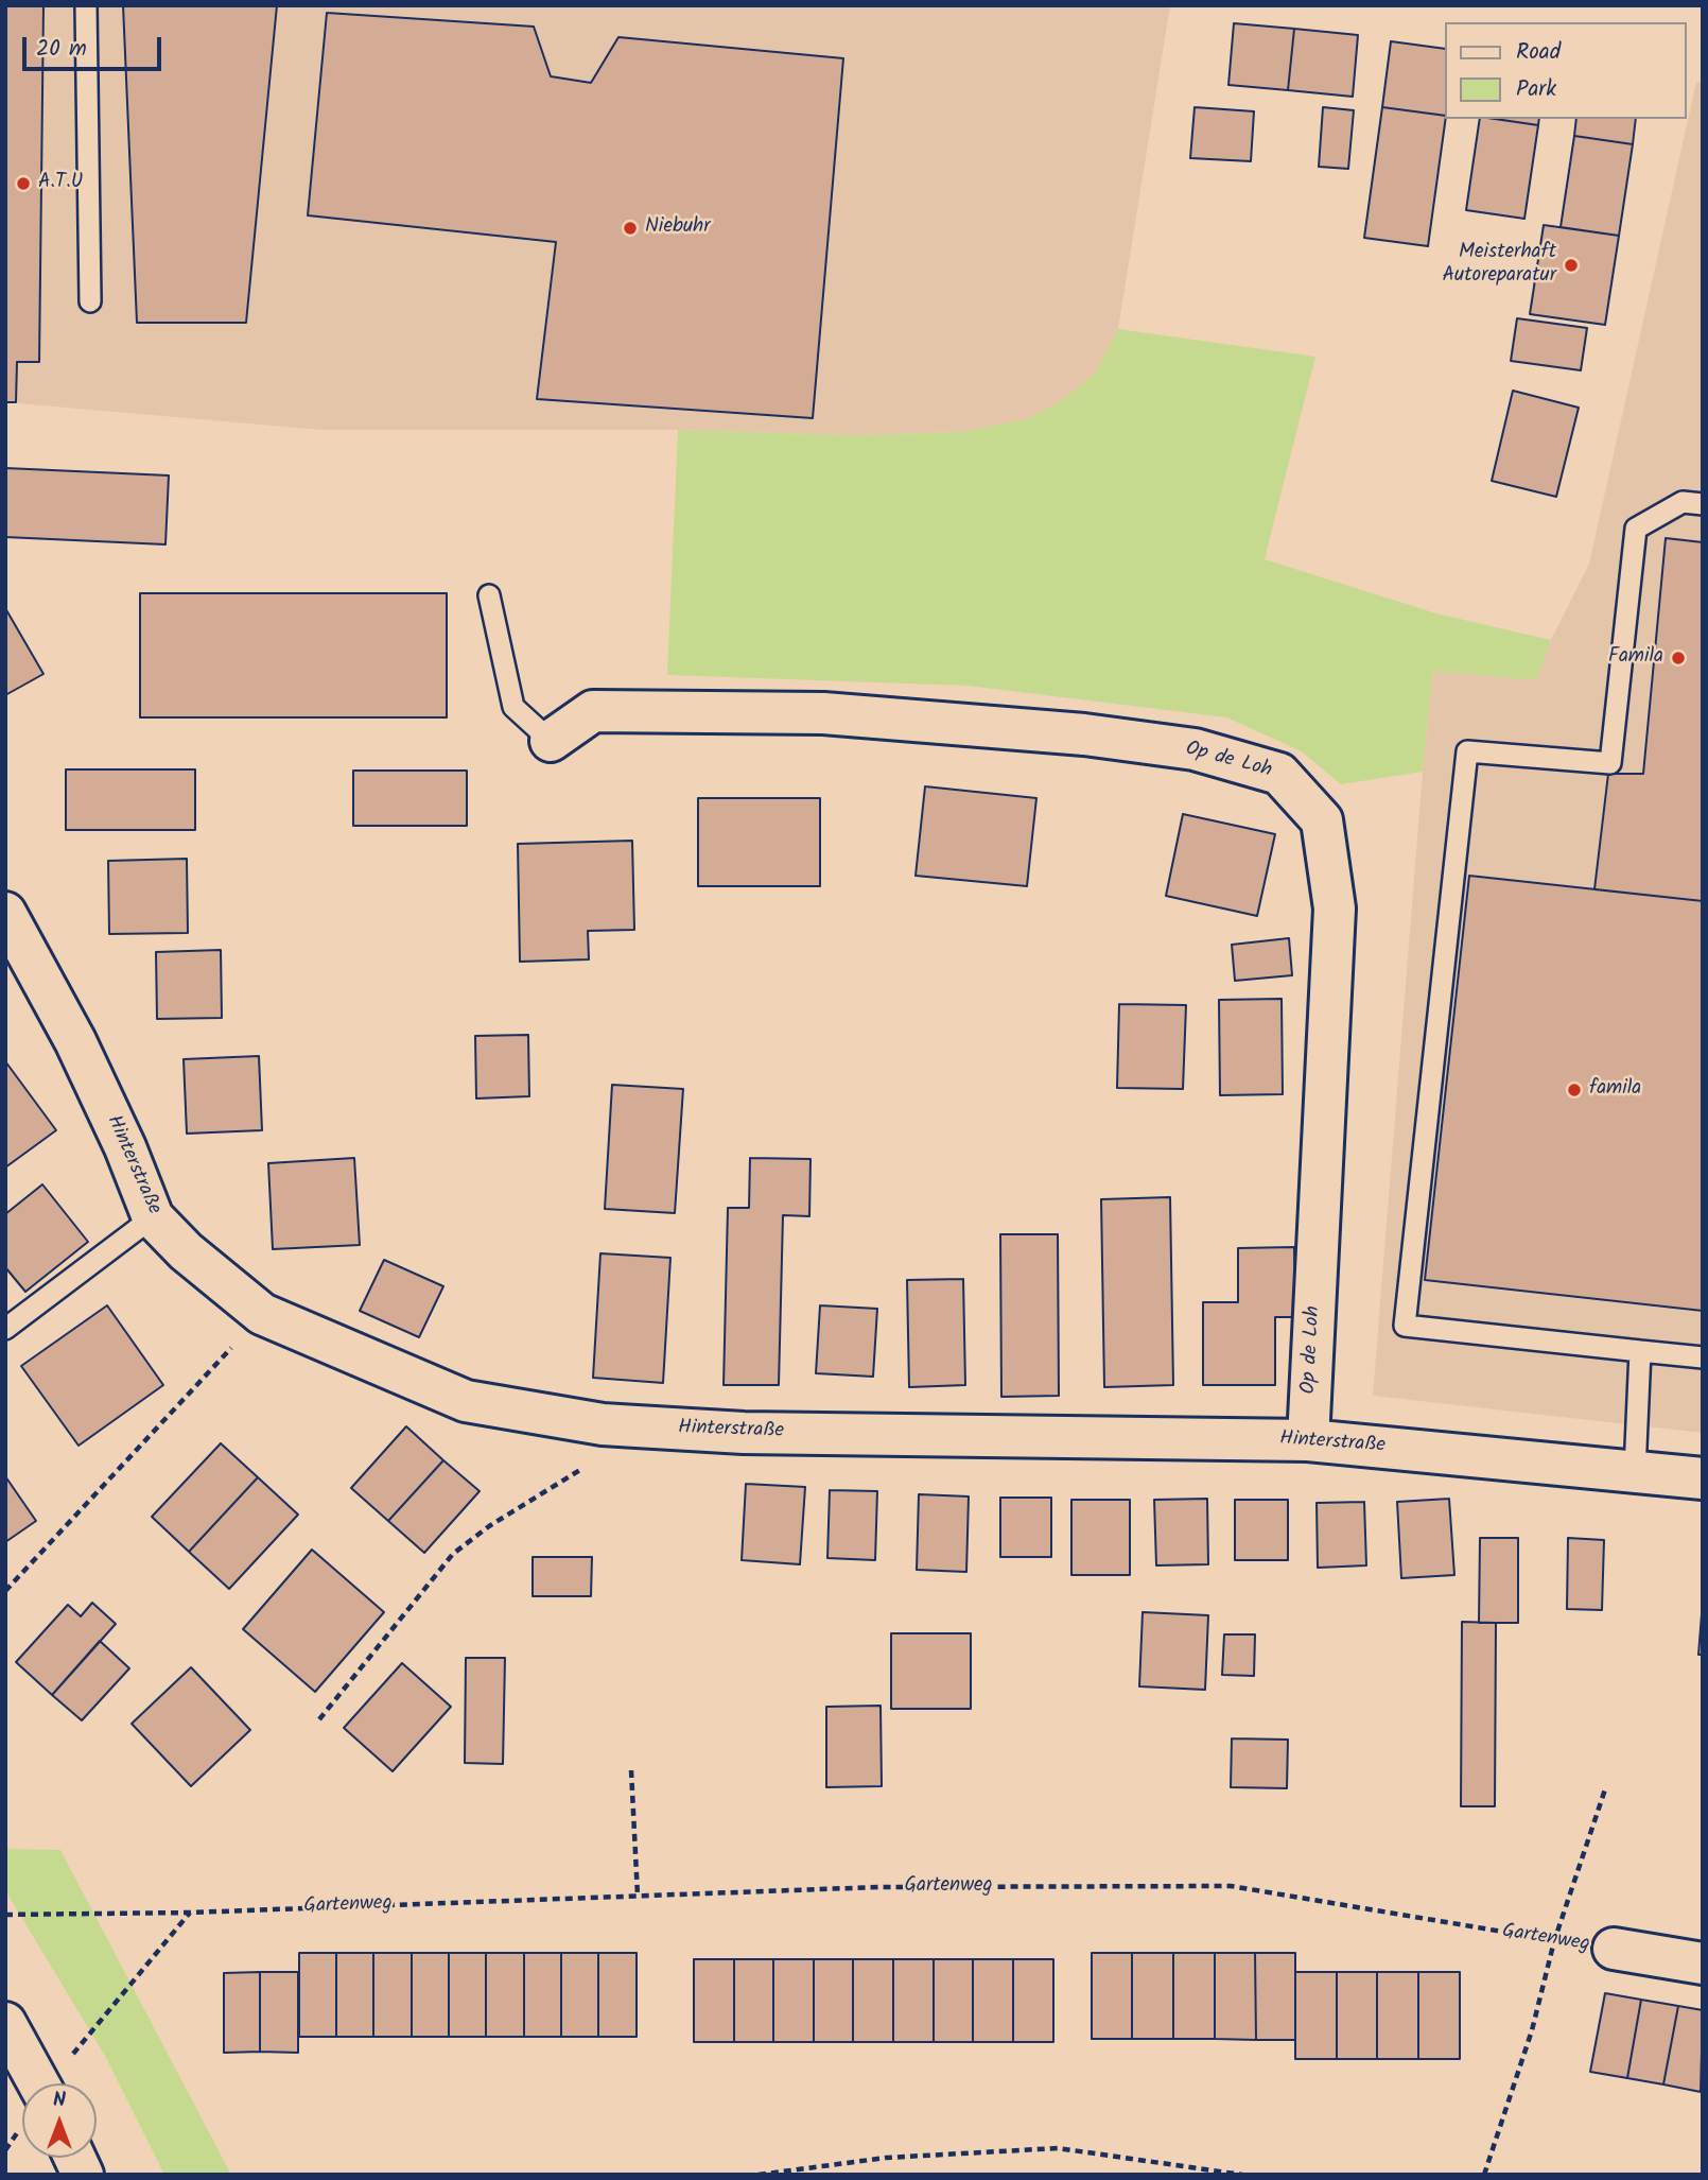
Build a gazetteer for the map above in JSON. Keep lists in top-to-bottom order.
{
  "streets": {
    "street": ["Op de Loh", "Hinterstraße", "Gartenweg"]
  },
  "crossings": [
    ["Op de Loh", "Hinterstraße"]
  ],
  "places": [
    "A.T.U",
    "Niebuhr",
    "Meisterhaft Autoreparatur",
    "Famila",
    "famila"
  ],
  "legend": ["Road", "Park"],
  "scale_bar": "20 m",
  "north": "top"
}
